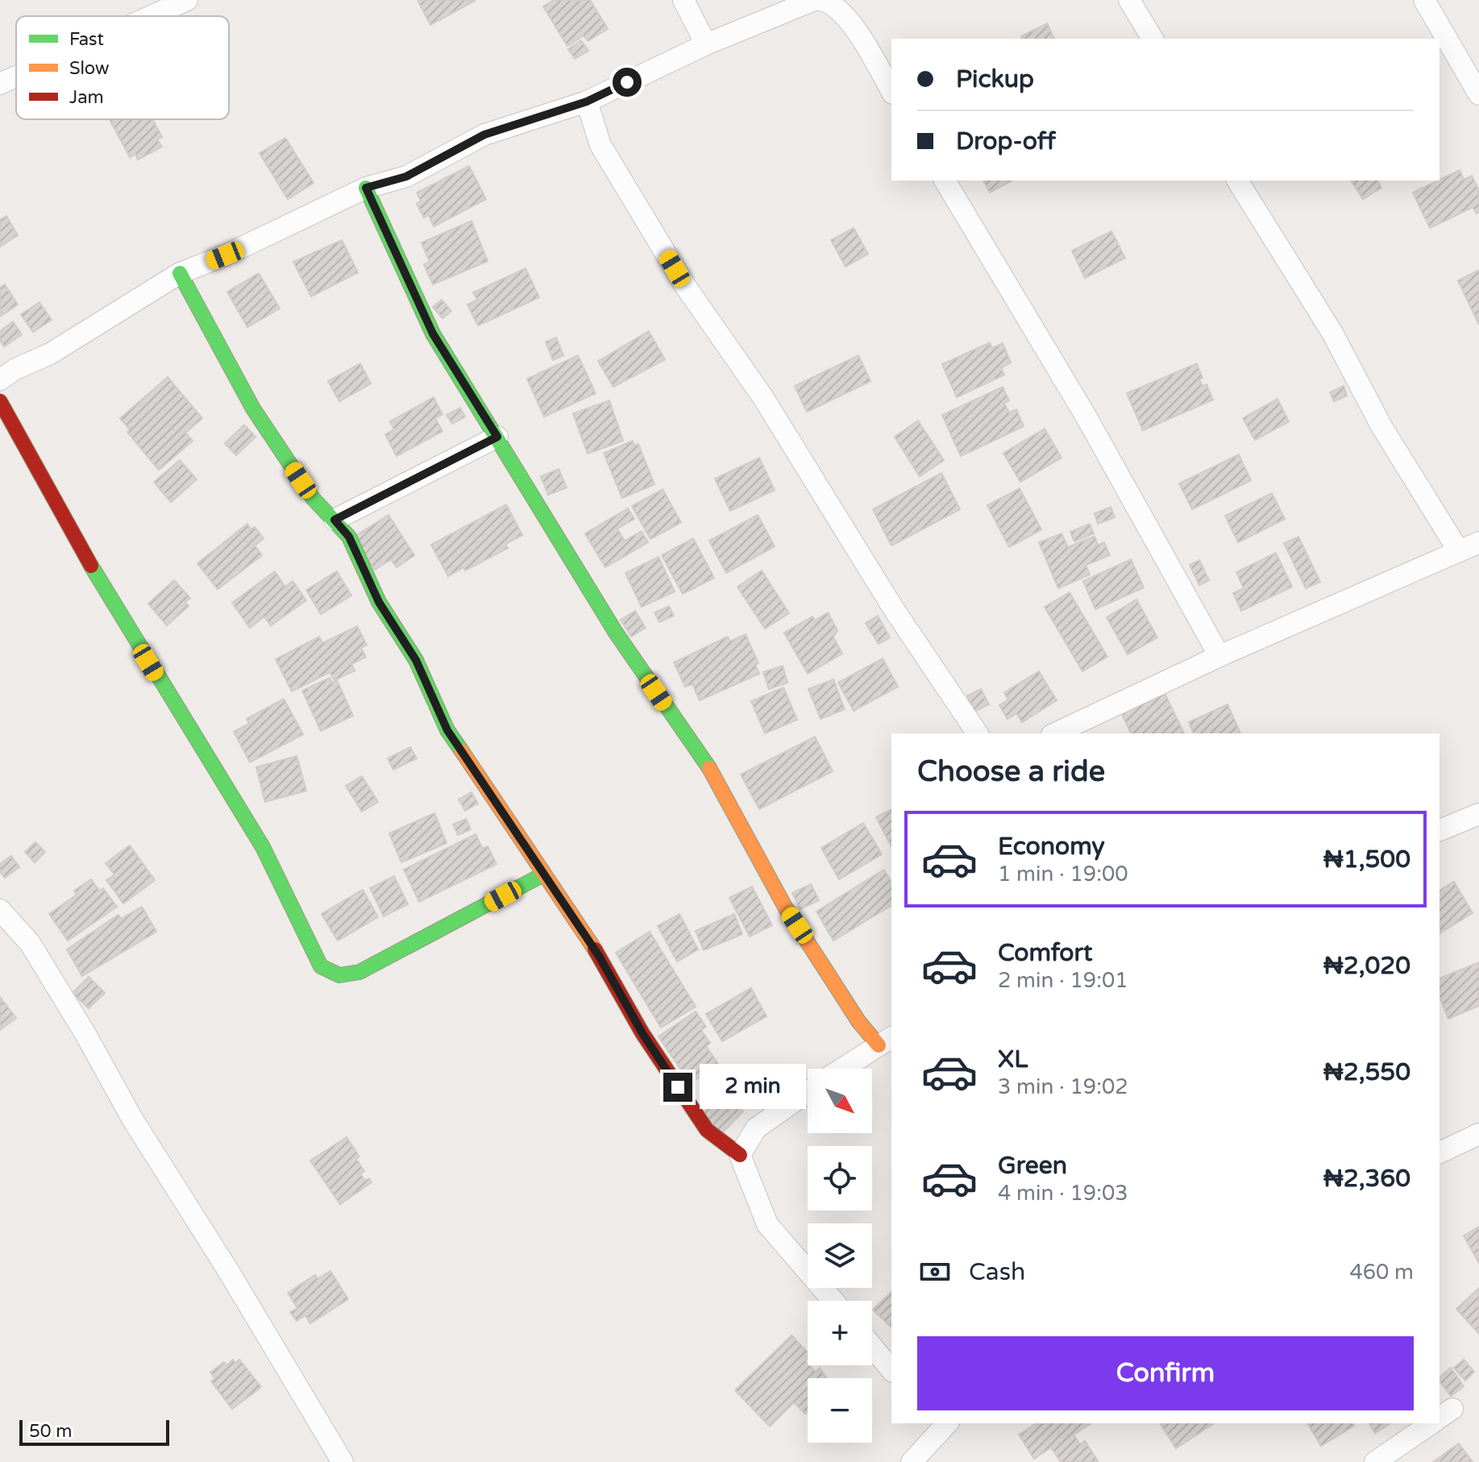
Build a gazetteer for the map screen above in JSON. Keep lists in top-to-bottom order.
{
  "legend": ["Fast", "Slow", "Jam"],
  "scale_bar": "50 m",
  "north": "bottom right",
  "page": {
    "banner": ["Pickup", "Drop-off"],
    "heading": "Choose a ride",
    "list": [
      {
        "name": "Economy",
        "note": "1 min · 19:00",
        "value": "₦1,500"
      },
      {
        "name": "Comfort",
        "note": "2 min · 19:01",
        "value": "₦2,020"
      },
      {
        "name": "XL",
        "note": "3 min · 19:02",
        "value": "₦2,550"
      },
      {
        "name": "Green",
        "note": "4 min · 19:03",
        "value": "₦2,360"
      }
    ],
    "bubble": "2 min",
    "map_buttons": ["+", "−"],
    "pay": ["Cash", "460 m"],
    "buttons": "Confirm",
    "scale": "50 m"
  }
}
